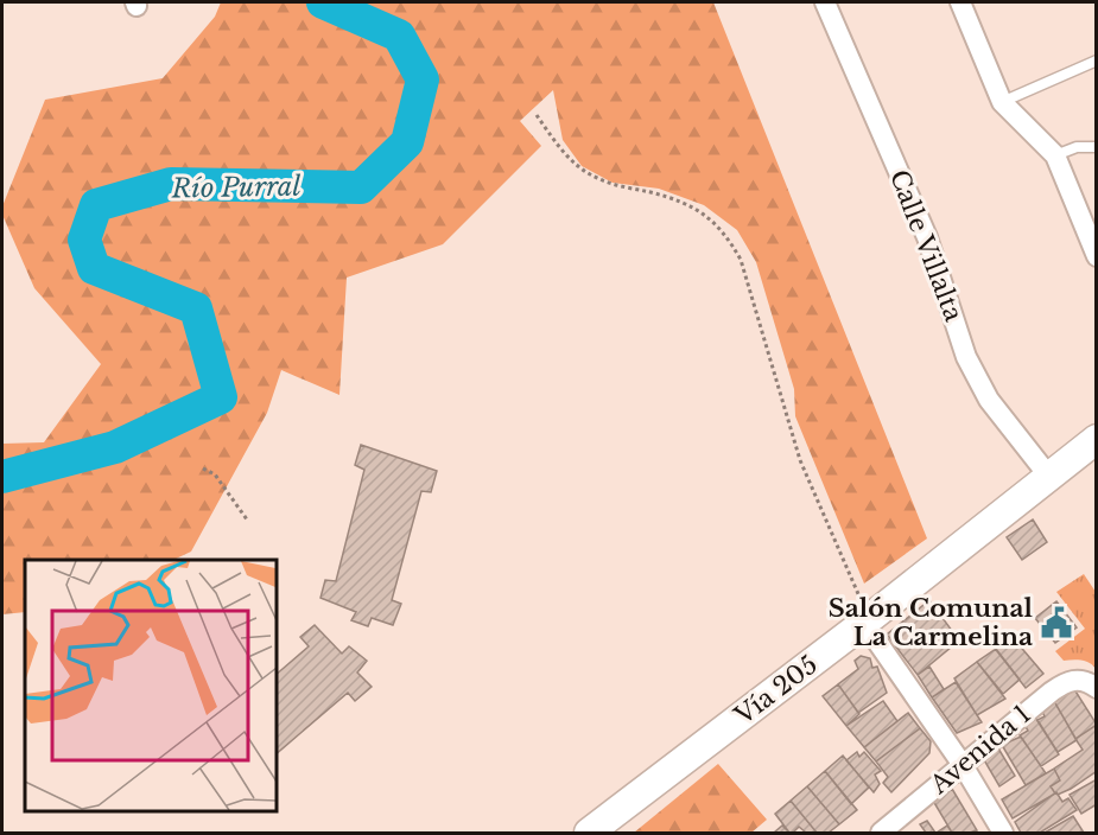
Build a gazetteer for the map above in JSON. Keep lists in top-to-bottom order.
{
  "streets": {
    "main road": ["Vía 205"],
    "street": ["Calle Villalta", "Avenida 1"]
  },
  "crossings": [
    ["Calle Villalta", "Vía 205"]
  ],
  "water": ["Río Purral"],
  "places": {
    "public building": ["Salón Comunal La Carmelina"]
  }
}
